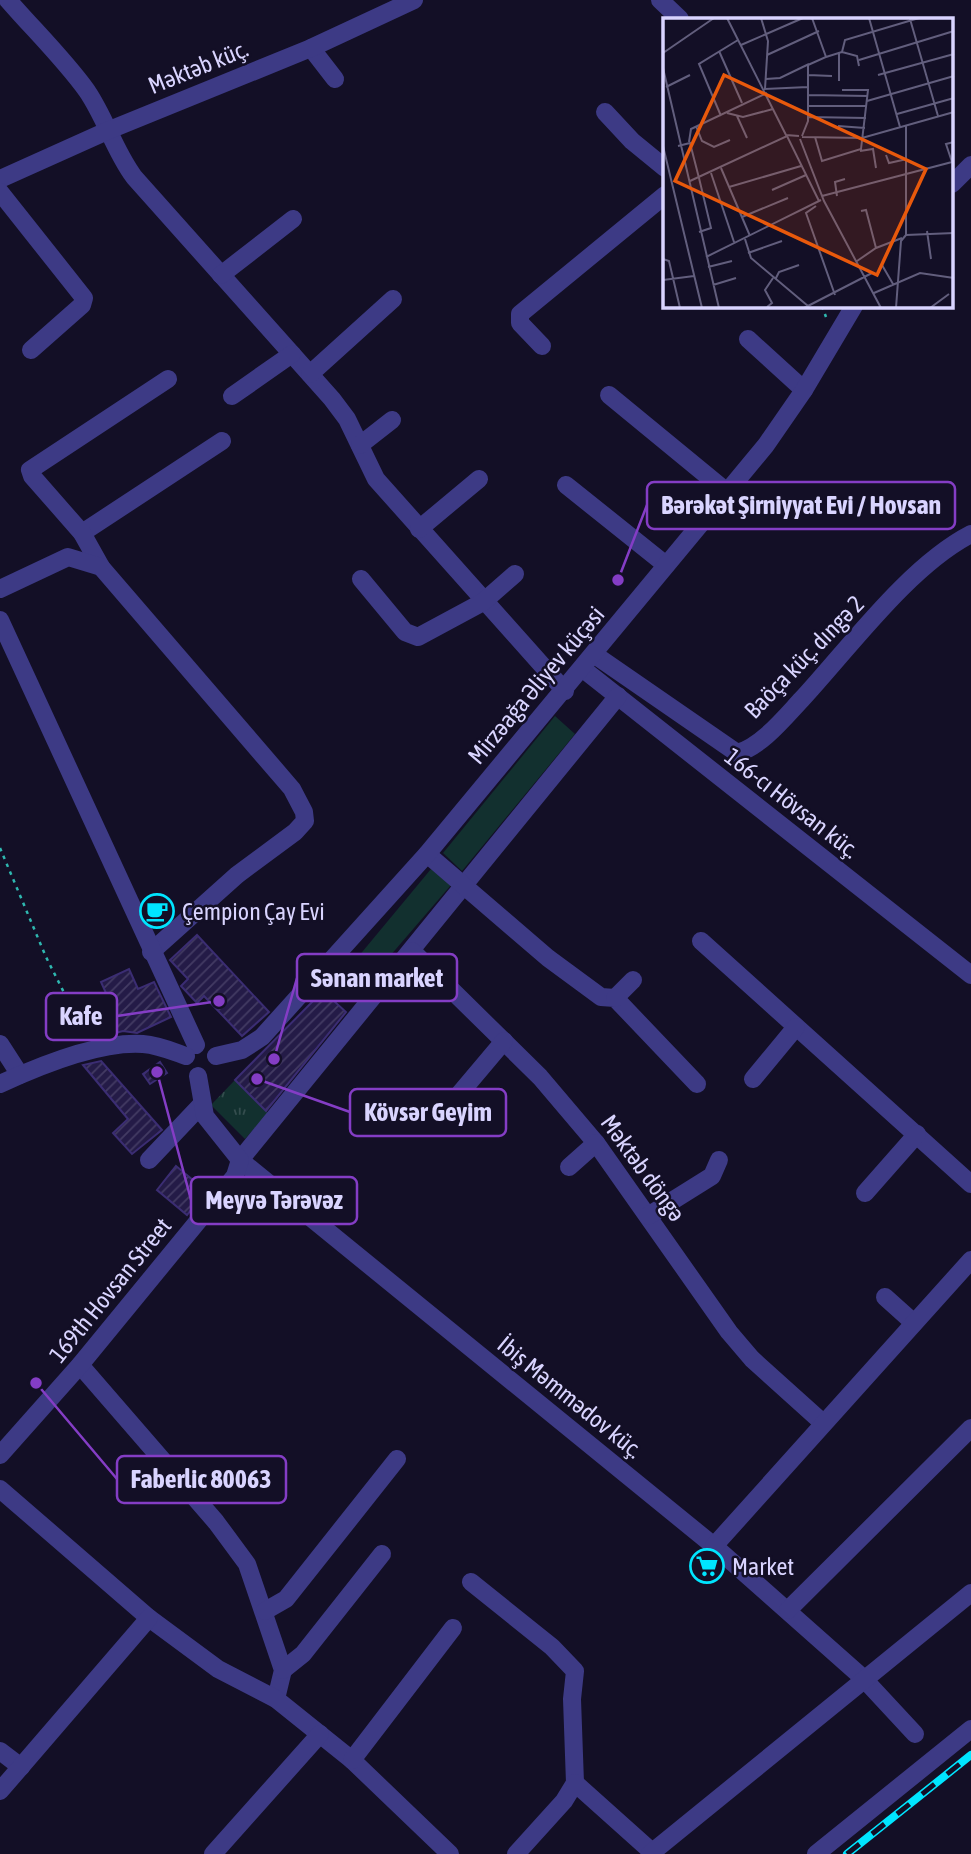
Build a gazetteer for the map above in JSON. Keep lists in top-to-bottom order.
{
  "streets": {
    "street": [
      "Məktəb küç.",
      "Baöça küç. dıngə 2",
      "Mirzəağa Əliyev küçəsi",
      "166-cı Hövsan küç.",
      "Məktəb döngə",
      "169th Hovsan Street",
      "İbiş Məmmədov küç."
    ]
  },
  "crossings": [
    ["Baöça küç. dıngə 2", "Mirzəağa Əliyev küçəsi"],
    ["Baöça küç. dıngə 2", "166-cı Hövsan küç."],
    ["Mirzəağa Əliyev küçəsi", "166-cı Hövsan küç."],
    ["166-cı Hövsan küç.", "169th Hovsan Street"],
    ["Məktəb döngə", "169th Hovsan Street"],
    ["169th Hovsan Street", "İbiş Məmmədov küç."]
  ],
  "places": {
    "other": [
      "Bərəkət Şirniyyat Evi / Hovsan",
      "Kafe",
      "Sənan market",
      "Meyvə Tərəvəz",
      "Kövsər Geyim",
      "Faberlic 80063"
    ],
    "cafe": ["Çempion Çay Evi"],
    "supermarket": ["Market"]
  }
}
